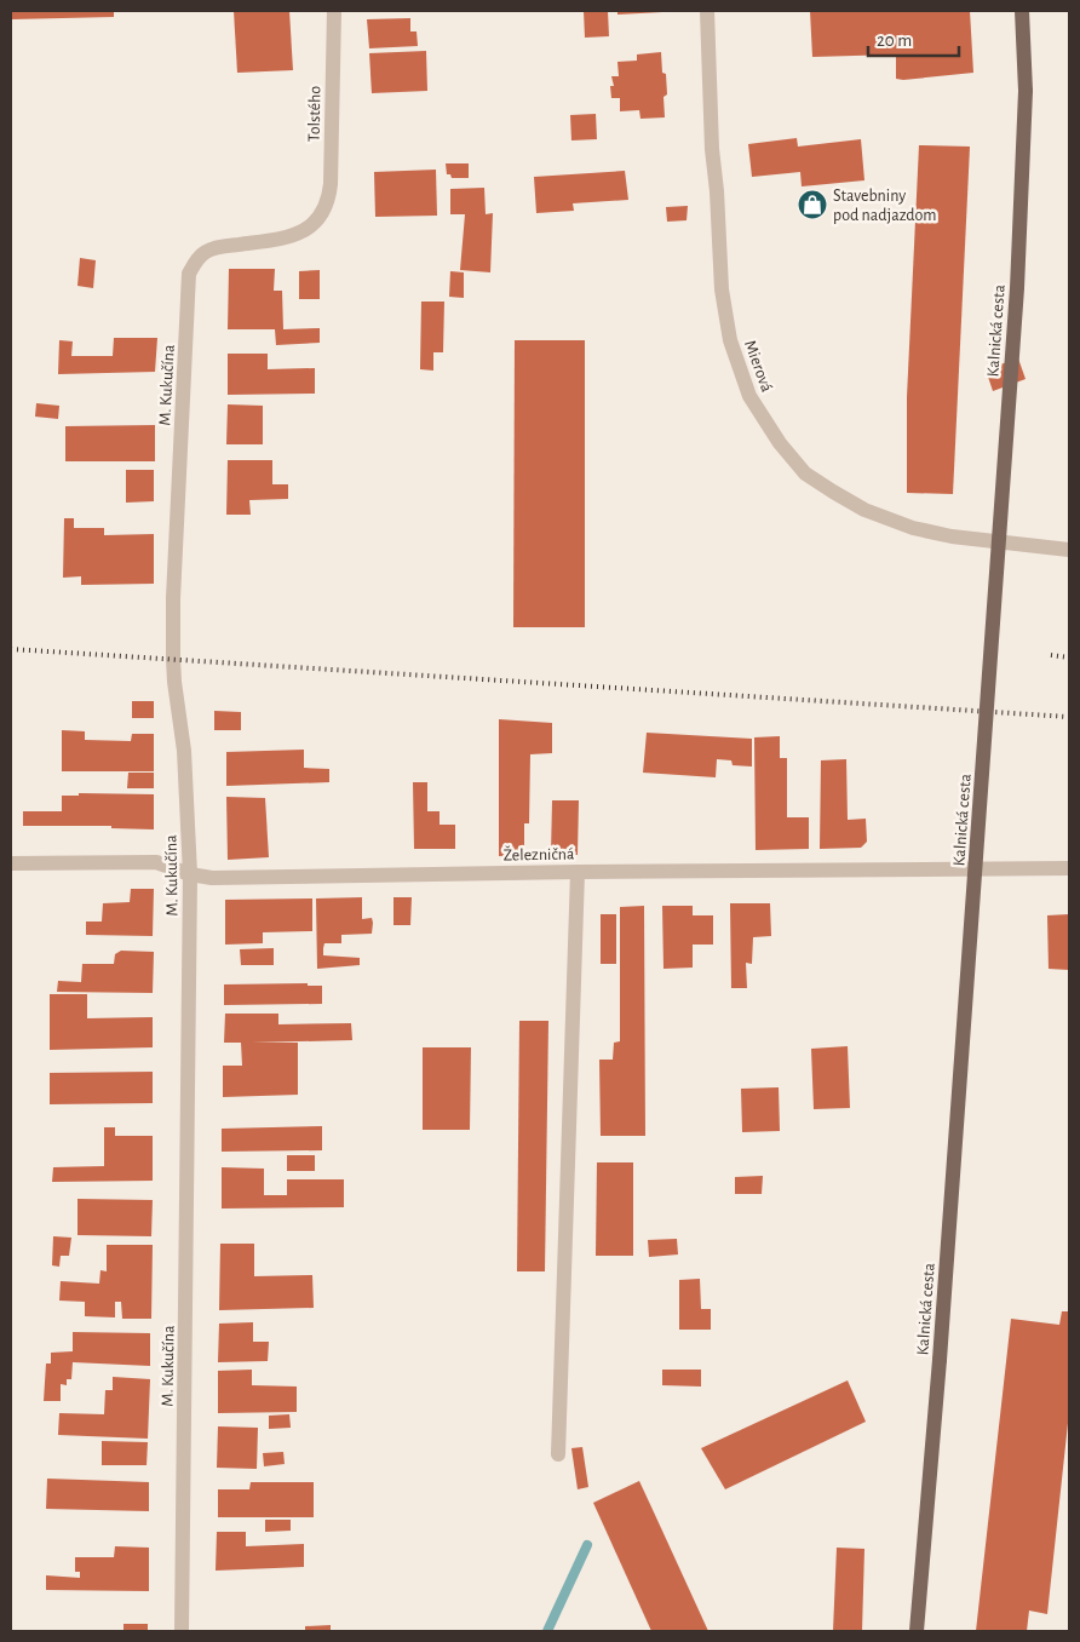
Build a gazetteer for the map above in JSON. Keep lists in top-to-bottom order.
{
  "streets": {
    "main road": ["Kalnická cesta"],
    "street": [
      "Tolstého",
      "Mierová",
      "M. Kukučína",
      "Železničná"
    ]
  },
  "crossings": [
    ["Tolstého", "M. Kukučína"],
    ["M. Kukučína", "Železničná"]
  ],
  "places": {
    "shop": ["Stavebniny pod nadjazdom"]
  },
  "scale_bar": "20 m"
}
